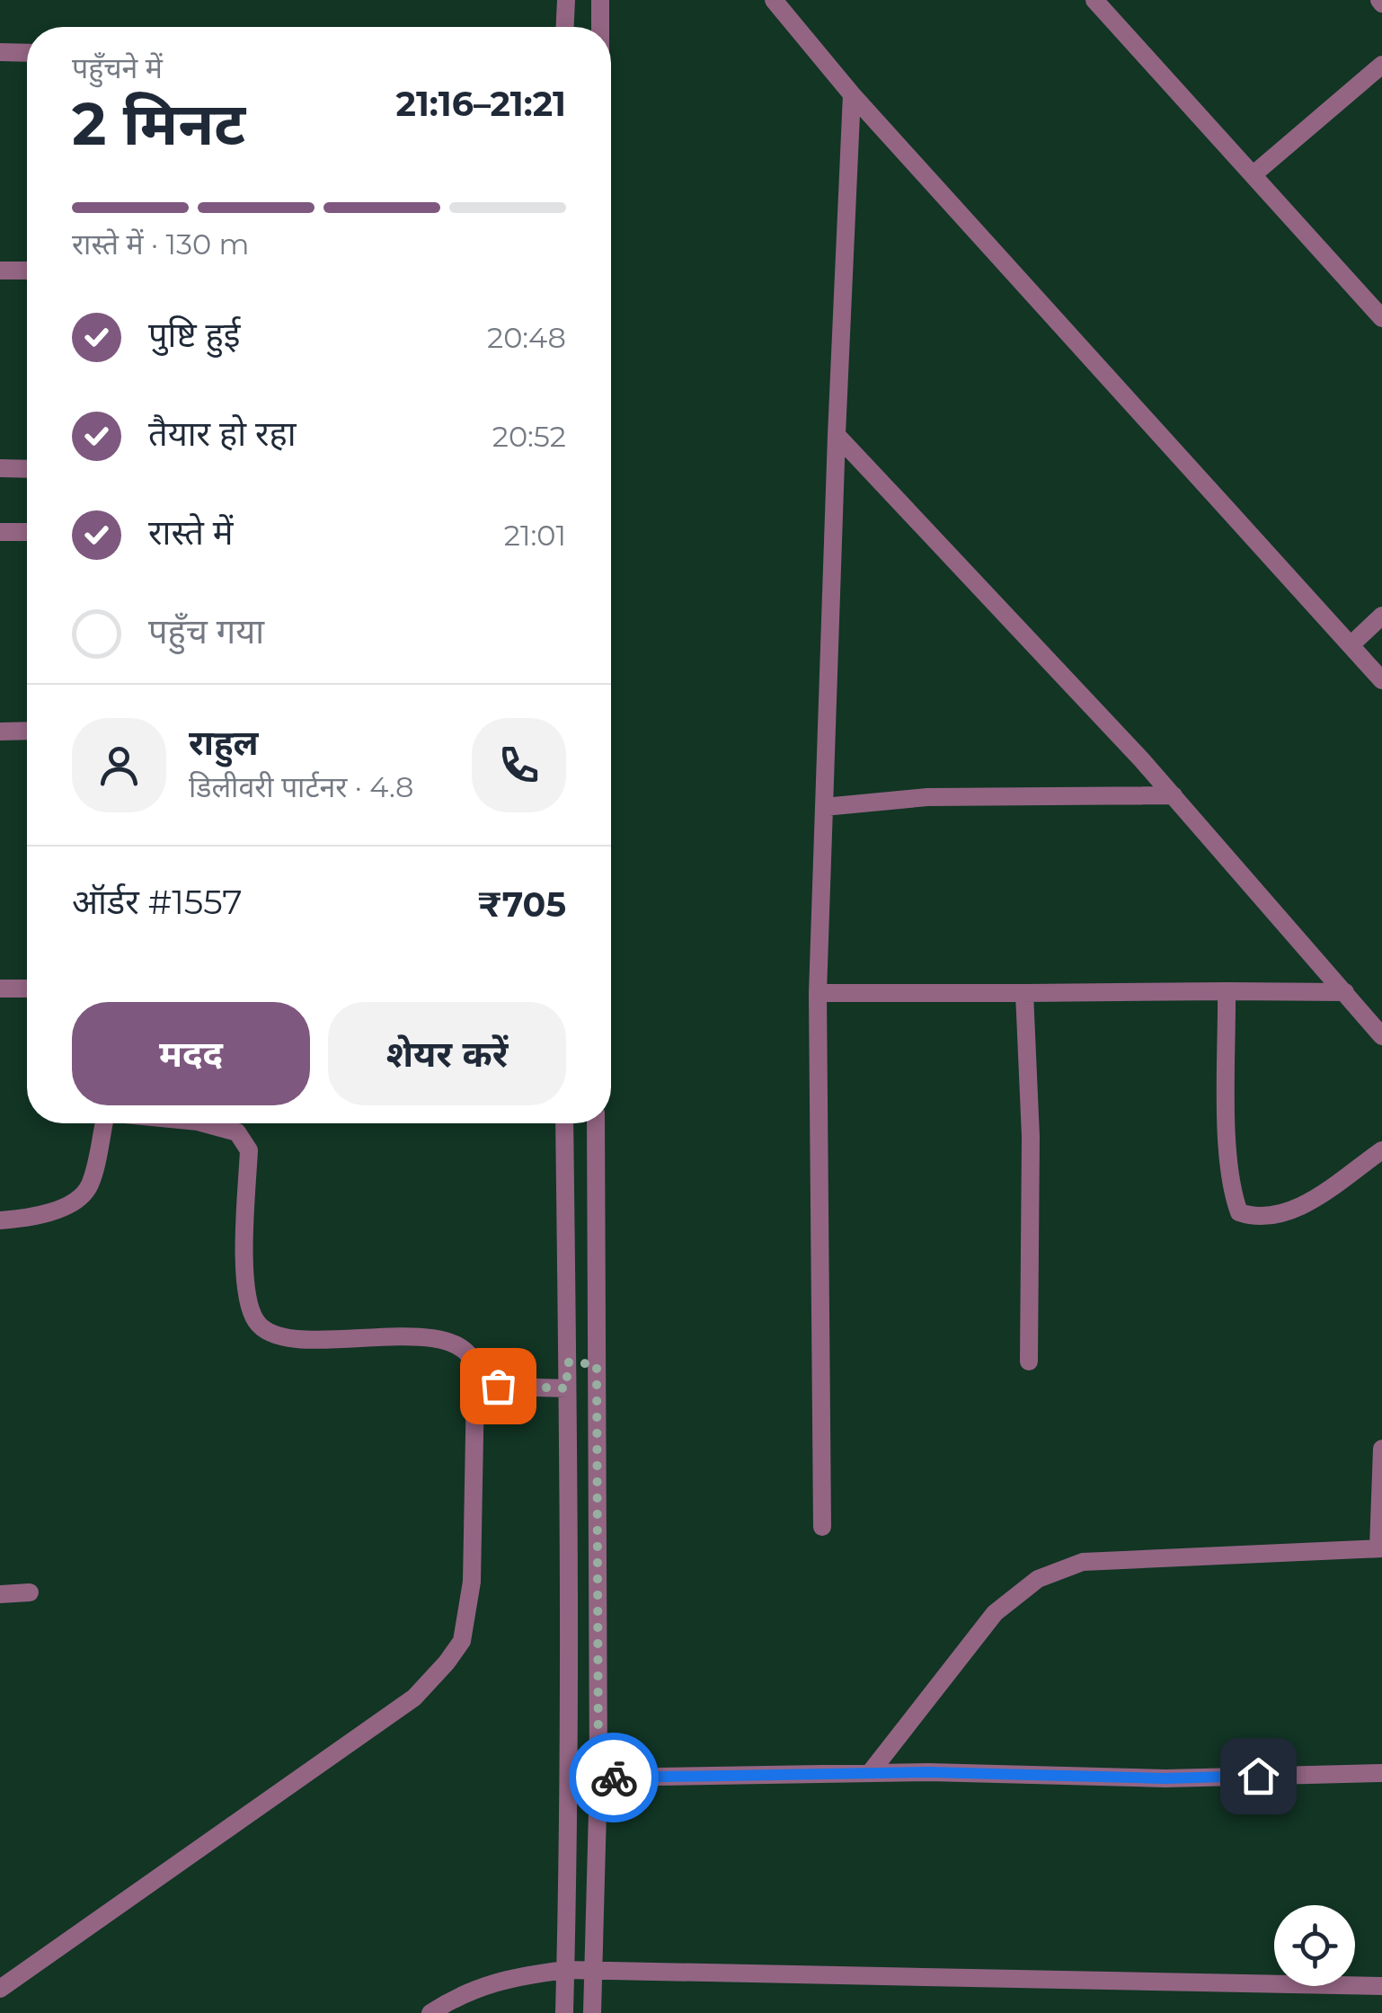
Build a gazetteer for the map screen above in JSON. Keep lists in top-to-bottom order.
{
  "page": {
    "heading": ["2 मिनट", "पहुँचने में", "21:16–21:21"],
    "panel": [
      "राहुल",
      "डिलीवरी पार्टनर · 4.8",
      "ऑर्डर #1557",
      "₹705"
    ],
    "bar": "रास्ते में · 130 m",
    "list": [
      ["पुष्टि हुई", "20:48"],
      ["तैयार हो रहा", "20:52"],
      ["रास्ते में", "21:01"],
      "पहुँच गया"
    ],
    "buttons": ["मदद", "शेयर करें"]
  }
}
